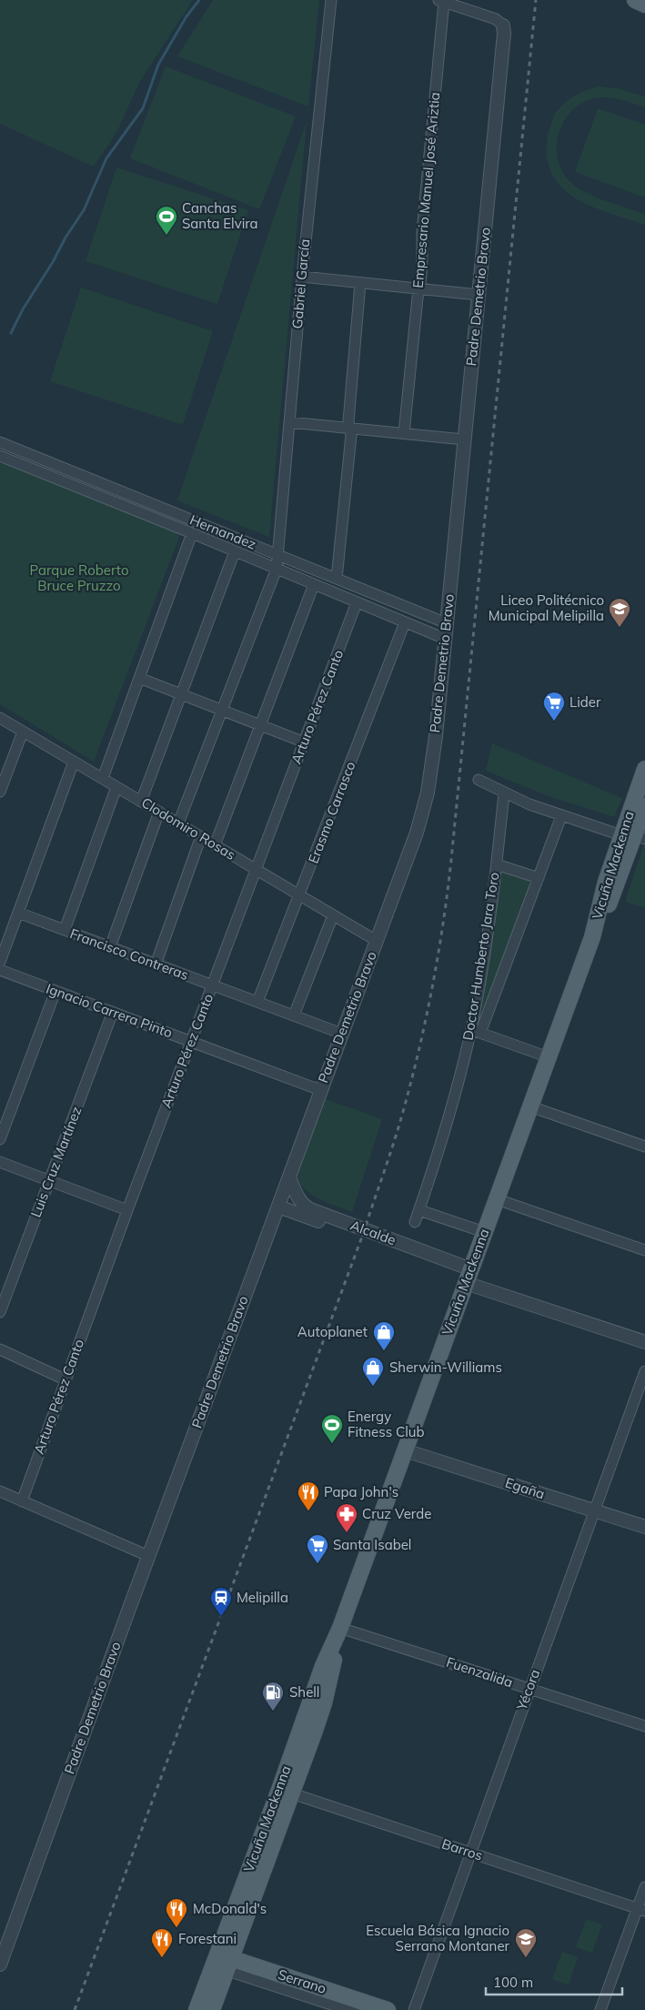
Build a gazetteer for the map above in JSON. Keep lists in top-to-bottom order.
{
  "streets": {
    "main road": ["Vicuña Mackenna", "Serrano"],
    "street": [
      "Empresario Manuel José Ariztia",
      "Gabriel García",
      "Padre Demetrio Bravo",
      "Hernandez",
      "Arturo Pérez Canto",
      "Erasmo Carrasco",
      "Clodomiro Rosas",
      "Francisco Contreras",
      "Doctor Humberto Jara Toro",
      "Ignacio Carrera Pinto",
      "Luis Cruz Martínez",
      "Alcalde",
      "Egaña",
      "Fuenzalida",
      "Yécora",
      "Barros"
    ]
  },
  "crossings": [
    ["Gabriel García", "Hernandez"],
    ["Gabriel García", "Clodomiro Rosas"],
    ["Padre Demetrio Bravo", "Hernandez"],
    ["Padre Demetrio Bravo", "Clodomiro Rosas"],
    ["Padre Demetrio Bravo", "Francisco Contreras"],
    ["Padre Demetrio Bravo", "Ignacio Carrera Pinto"],
    ["Padre Demetrio Bravo", "Alcalde"],
    ["Hernandez", "Arturo Pérez Canto"],
    ["Hernandez", "Erasmo Carrasco"],
    ["Arturo Pérez Canto", "Clodomiro Rosas"],
    ["Arturo Pérez Canto", "Francisco Contreras"],
    ["Arturo Pérez Canto", "Ignacio Carrera Pinto"],
    ["Erasmo Carrasco", "Clodomiro Rosas"],
    ["Erasmo Carrasco", "Francisco Contreras"],
    ["Vicuña Mackenna", "Alcalde"],
    ["Vicuña Mackenna", "Egaña"],
    ["Vicuña Mackenna", "Fuenzalida"],
    ["Vicuña Mackenna", "Barros"],
    ["Vicuña Mackenna", "Serrano"],
    ["Ignacio Carrera Pinto", "Luis Cruz Martínez"],
    ["Egaña", "Yécora"],
    ["Fuenzalida", "Yécora"],
    ["Yécora", "Barros"]
  ],
  "parks": ["Parque Roberto Bruce Pruzzo"],
  "places": {
    "sports": ["Canchas Santa Elvira", "Energy Fitness Club"],
    "school or university": ["Liceo Politécnico Municipal Melipilla", "Escuela Básica Ignacio Serrano Montaner"],
    "supermarket": ["Lider", "Santa Isabel"],
    "shop": ["Autoplanet", "Sherwin-Williams"],
    "restaurant": ["Papa John's", "McDonald's", "Forestani"],
    "pharmacy": ["Cruz Verde"],
    "station": ["Melipilla"],
    "fuel station": ["Shell"]
  },
  "scale_bar": "100 m"
}
